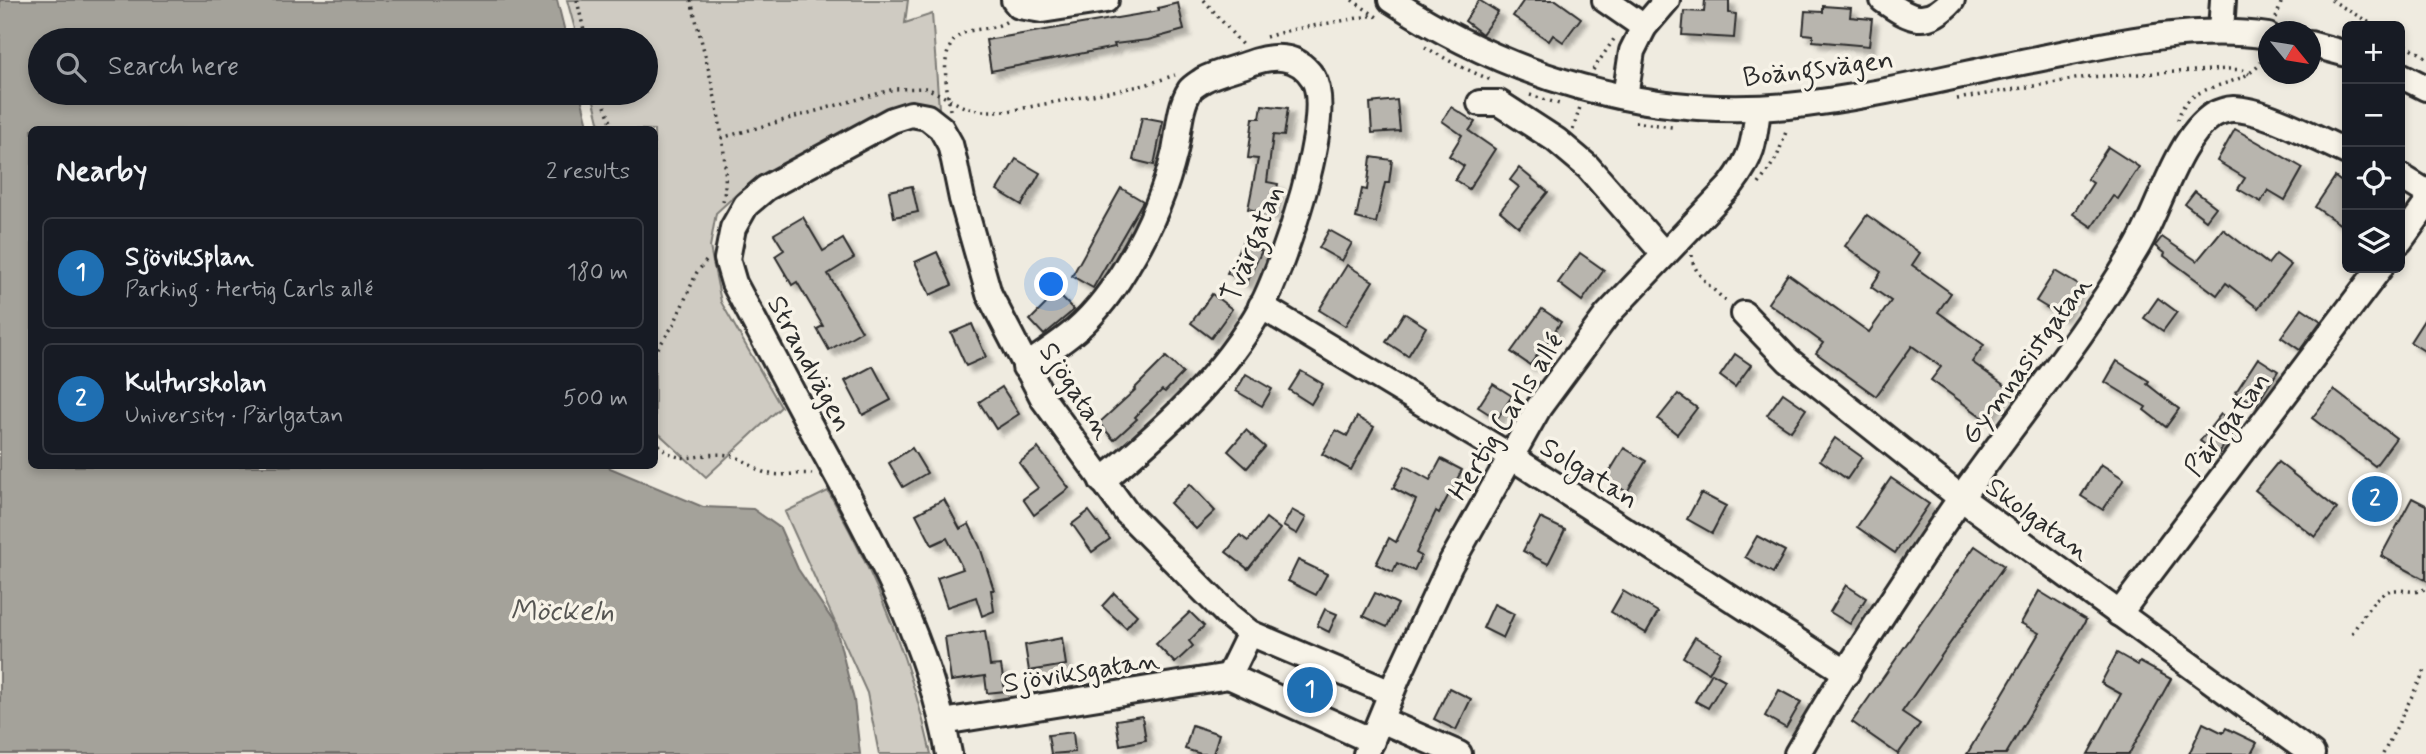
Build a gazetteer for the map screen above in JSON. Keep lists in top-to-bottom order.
{
  "streets": {
    "street": [
      "Boängsvägen",
      "Tvärgatan",
      "Gymnasistgatan",
      "Strandvägen",
      "Sjögatan",
      "Hertig Carls allé",
      "Pärlgatan",
      "Solgatan",
      "Skolgatan",
      "Sjöviksgatan"
    ]
  },
  "crossings": [
    ["Boängsvägen", "Hertig Carls allé"],
    ["Tvärgatan", "Sjögatan"],
    ["Tvärgatan", "Solgatan"],
    ["Gymnasistgatan", "Solgatan"],
    ["Gymnasistgatan", "Skolgatan"],
    ["Strandvägen", "Sjögatan"],
    ["Strandvägen", "Sjöviksgatan"],
    ["Sjögatan", "Hertig Carls allé"],
    ["Hertig Carls allé", "Solgatan"],
    ["Pärlgatan", "Skolgatan"]
  ],
  "water": ["Möckeln"],
  "north": "bottom right",
  "page": {
    "map_buttons": ["+", "−"],
    "search": "Search here",
    "heading": ["Nearby", "2 results"],
    "list": [
      {
        "mark": "1",
        "name": "Sjöviksplan",
        "note": "Parking · Hertig Carls allé",
        "value": "180 m"
      },
      {
        "mark": "2",
        "name": "Kulturskolan",
        "note": "University · Pärlgatan",
        "value": "500 m"
      }
    ],
    "pins": ["2", "1"]
  }
}
